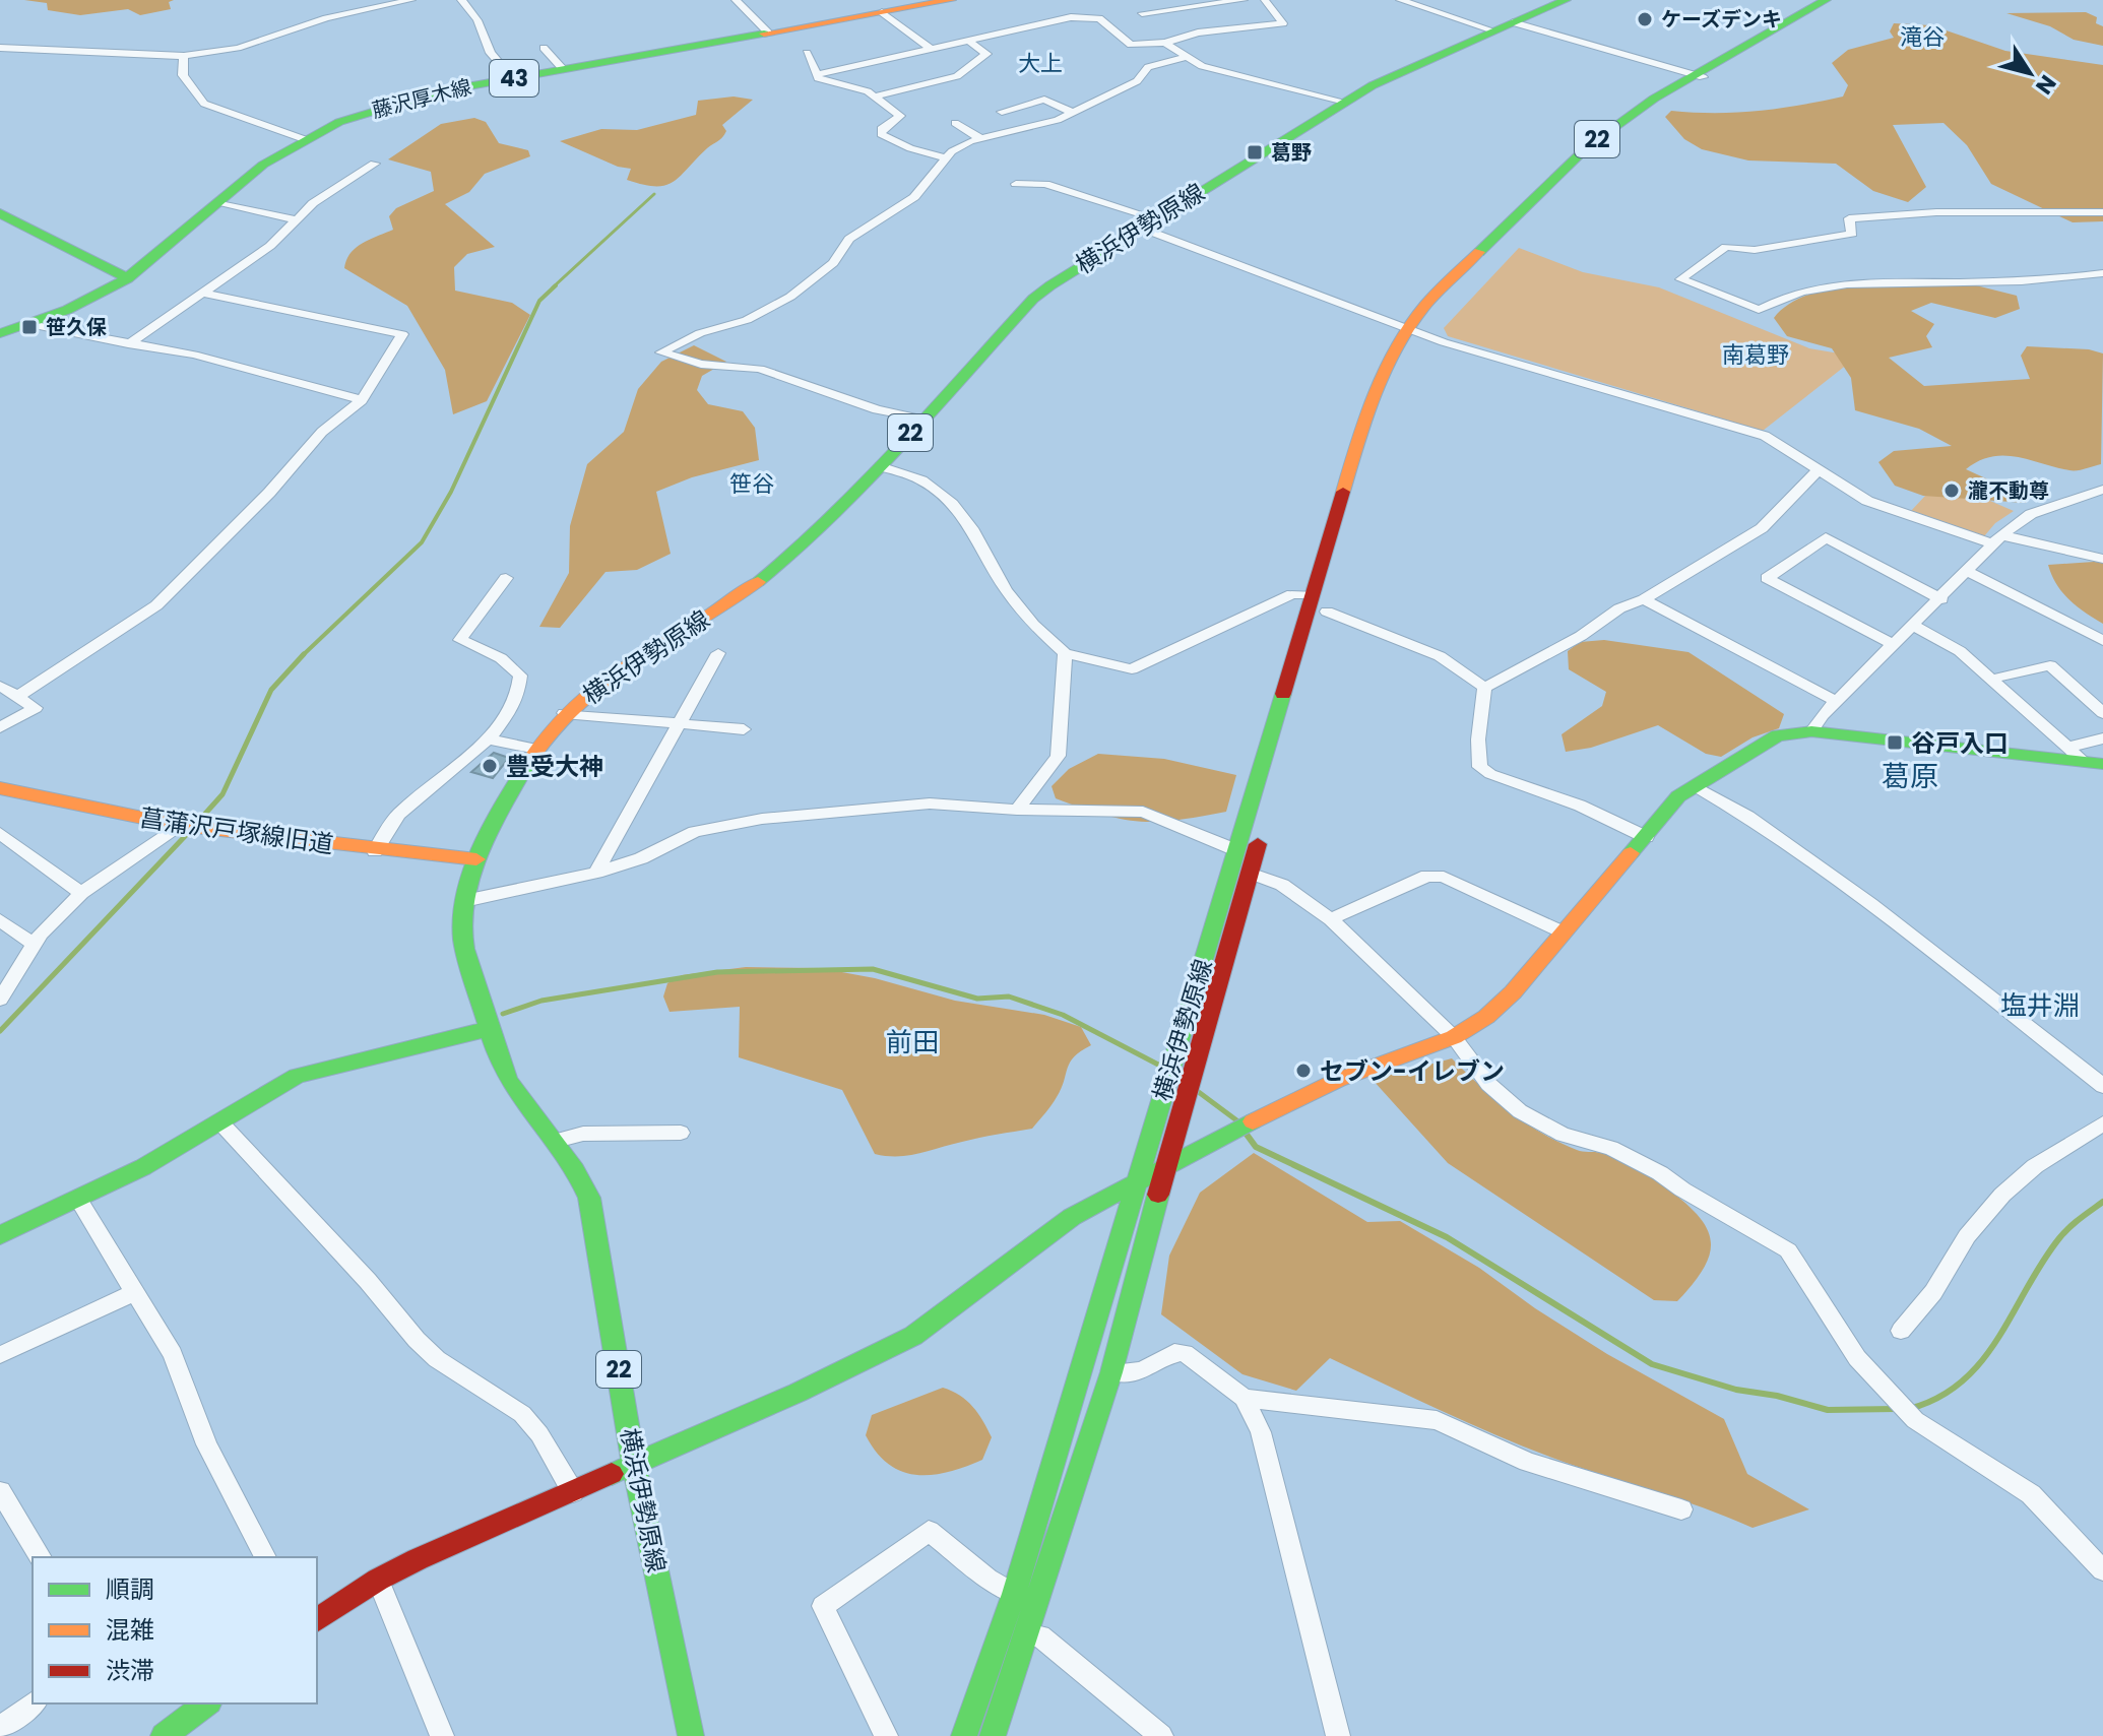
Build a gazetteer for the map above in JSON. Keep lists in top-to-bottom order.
{
  "streets": {
    "main road": [
      "43",
      "藤沢厚木線",
      "22",
      "横浜伊勢原線",
      "菖蒲沢戸塚線旧道"
    ]
  },
  "crossings": [
    ["横浜伊勢原線", "菖蒲沢戸塚線旧道"]
  ],
  "districts": [
    "滝谷",
    "大上",
    "南葛野",
    "笹谷",
    "葛原",
    "塩井淵",
    "前田"
  ],
  "places": {
    "other": [
      "ケーズデンキ",
      "瀧不動尊",
      "豊受大神",
      "セブン-イレブン"
    ],
    "transit": ["葛野", "笹久保", "谷戸入口"]
  },
  "legend": ["順調", "混雑", "渋滞"],
  "north": "bottom right"
}
